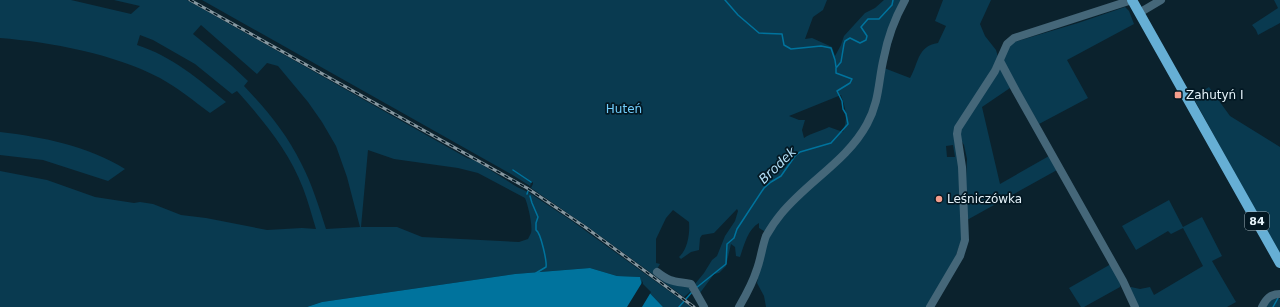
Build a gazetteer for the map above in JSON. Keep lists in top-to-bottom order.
{
  "streets": {
    "main road": ["84"]
  },
  "water": ["Brodek"],
  "parks": ["Huteń"],
  "places": {
    "transit": ["Zahutyń I"],
    "other": ["Leśniczówka"]
  }
}
